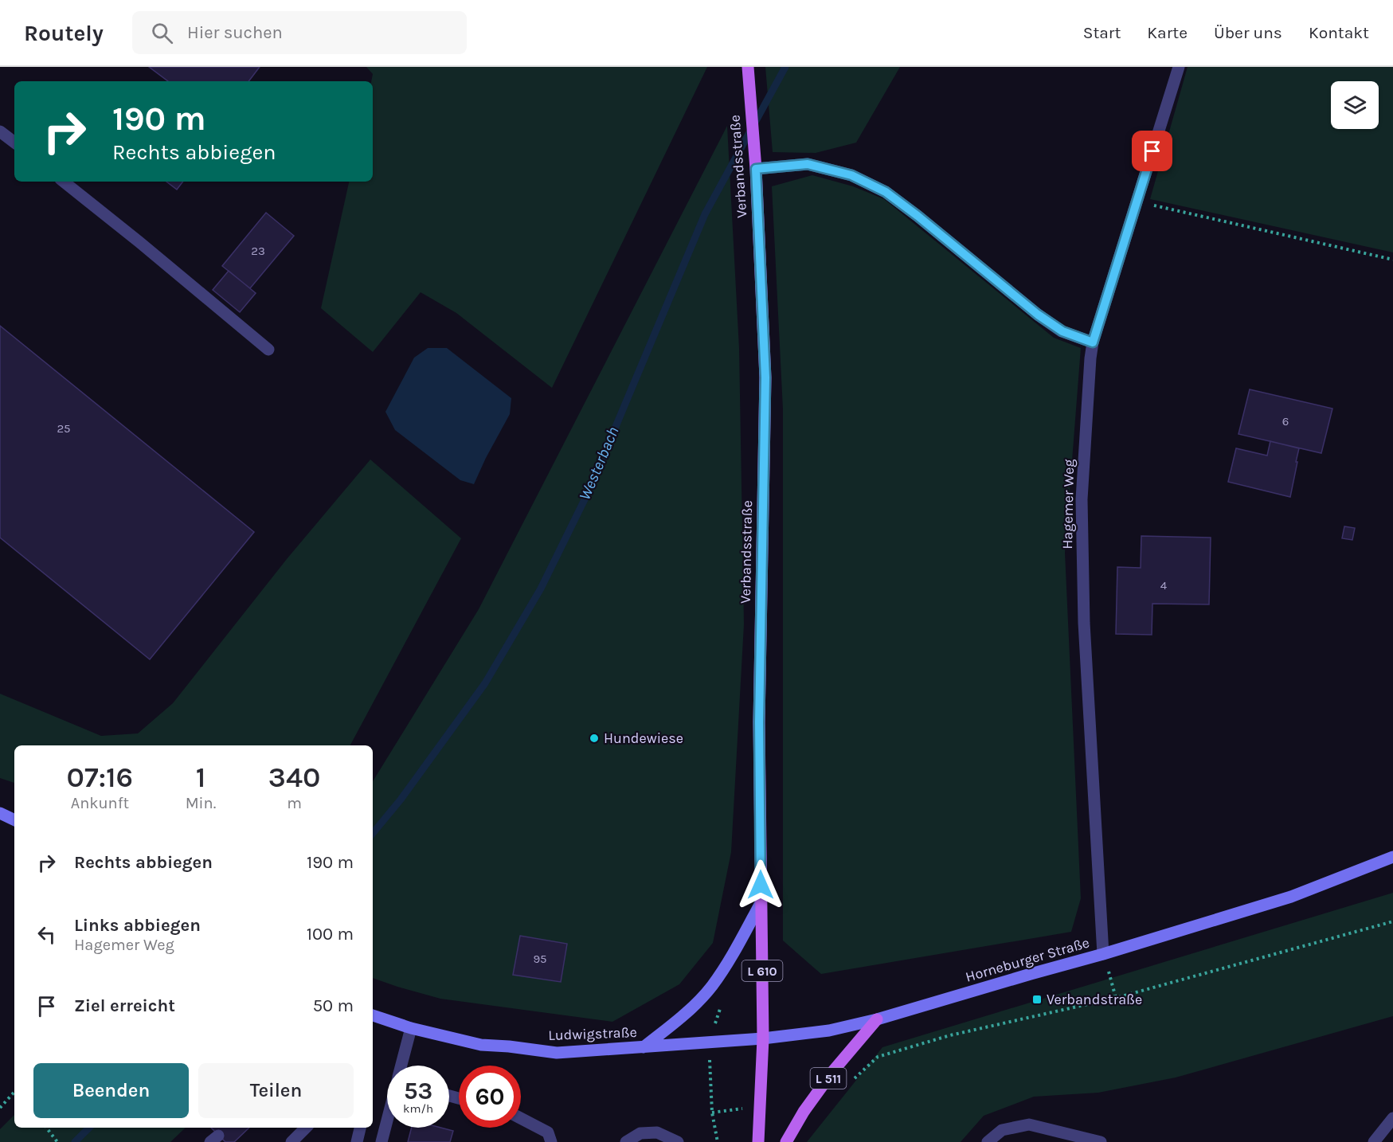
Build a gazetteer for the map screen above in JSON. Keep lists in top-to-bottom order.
{
  "streets": {
    "main road": [
      "Verbandsstraße",
      "Horneburger Straße",
      "L 610",
      "Ludwigstraße",
      "L 511"
    ],
    "street": ["Hagemer Weg"]
  },
  "crossings": [
    ["Verbandsstraße", "Horneburger Straße"],
    ["Verbandsstraße", "Ludwigstraße"],
    ["Hagemer Weg", "Horneburger Straße"],
    ["Horneburger Straße", "Ludwigstraße"],
    ["Horneburger Straße", "L 511"]
  ],
  "water": ["Westerbach"],
  "places": {
    "other": ["Hundewiese"],
    "transit": ["Verbandstraße"]
  },
  "house_numbers": [
    "23",
    "6",
    "25",
    "4",
    "95"
  ],
  "page": {
    "header": "Routely",
    "search": "Hier suchen",
    "nav": [
      "Start",
      "Karte",
      "Über uns",
      "Kontakt"
    ],
    "turn": ["190 m", "Rechts abbiegen"],
    "eta": [
      "07:16",
      "Ankunft",
      "1",
      "Min.",
      "340",
      "m"
    ],
    "list": [
      {
        "name": "Rechts abbiegen",
        "value": "190 m"
      },
      {
        "name": "Links abbiegen",
        "note": "Hagemer Weg",
        "value": "100 m"
      },
      {
        "name": "Ziel erreicht",
        "value": "50 m"
      }
    ],
    "buttons": ["Beenden", "Teilen"],
    "speed": "53 km/h",
    "limit": "60"
  }
}
